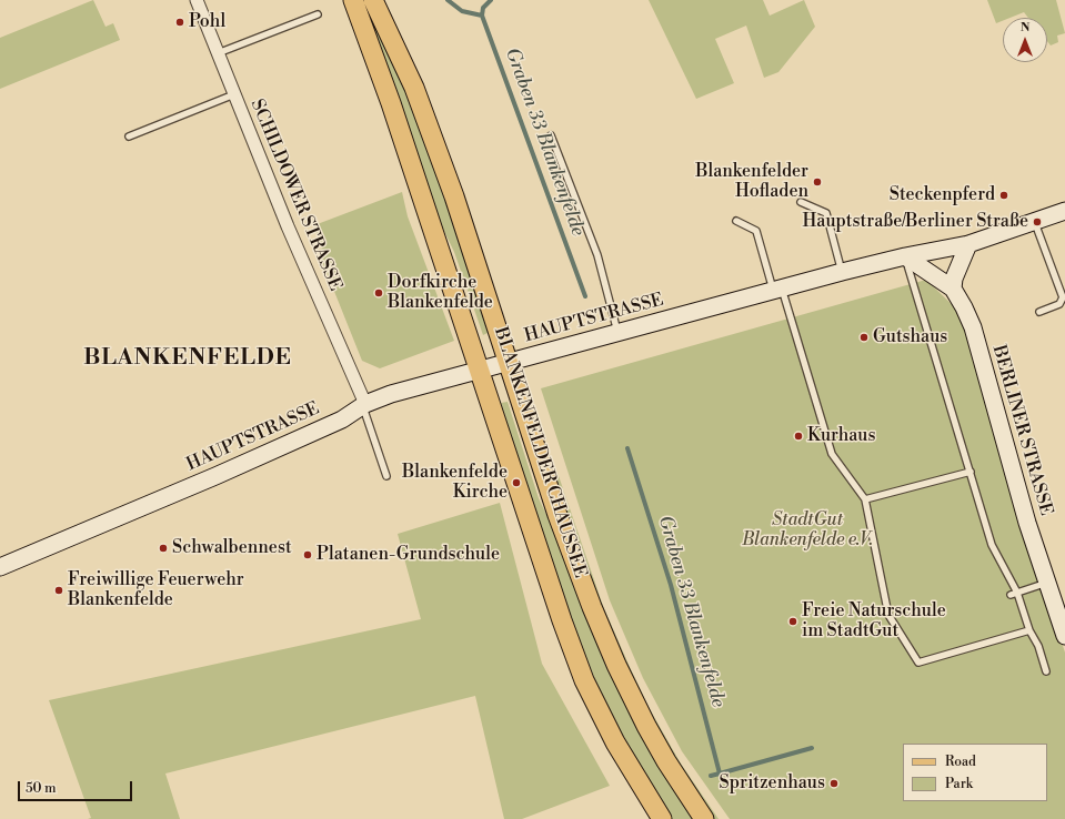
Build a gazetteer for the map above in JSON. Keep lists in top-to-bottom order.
{
  "streets": {
    "main road": ["BLANKENFELDER CHAUSSEE"],
    "street": ["SCHILDOWER STRASSE", "HAUPTSTRASSE", "BERLINER STRASSE"]
  },
  "crossings": [
    ["SCHILDOWER STRASSE", "HAUPTSTRASSE"],
    ["HAUPTSTRASSE", "BERLINER STRASSE"],
    ["HAUPTSTRASSE", "BLANKENFELDER CHAUSSEE"]
  ],
  "districts": ["BLANKENFELDE"],
  "water": ["Graben 33 Blankenfelde"],
  "parks": ["StadtGut Blankenfelde e.V."],
  "places": [
    "Pohl",
    "Blankenfelder Hofladen",
    "Steckenpferd",
    "Hauptstraße/Berliner Straße",
    "Dorfkirche Blankenfelde",
    "Gutshaus",
    "Kurhaus",
    "Blankenfelde Kirche",
    "Schwalbennest",
    "Platanen-Grundschule",
    "Freiwillige Feuerwehr Blankenfelde",
    "Freie Naturschule im StadtGut",
    "Spritzenhaus"
  ],
  "legend": ["Road", "Park"],
  "scale_bar": "50 m",
  "north": "top"
}
